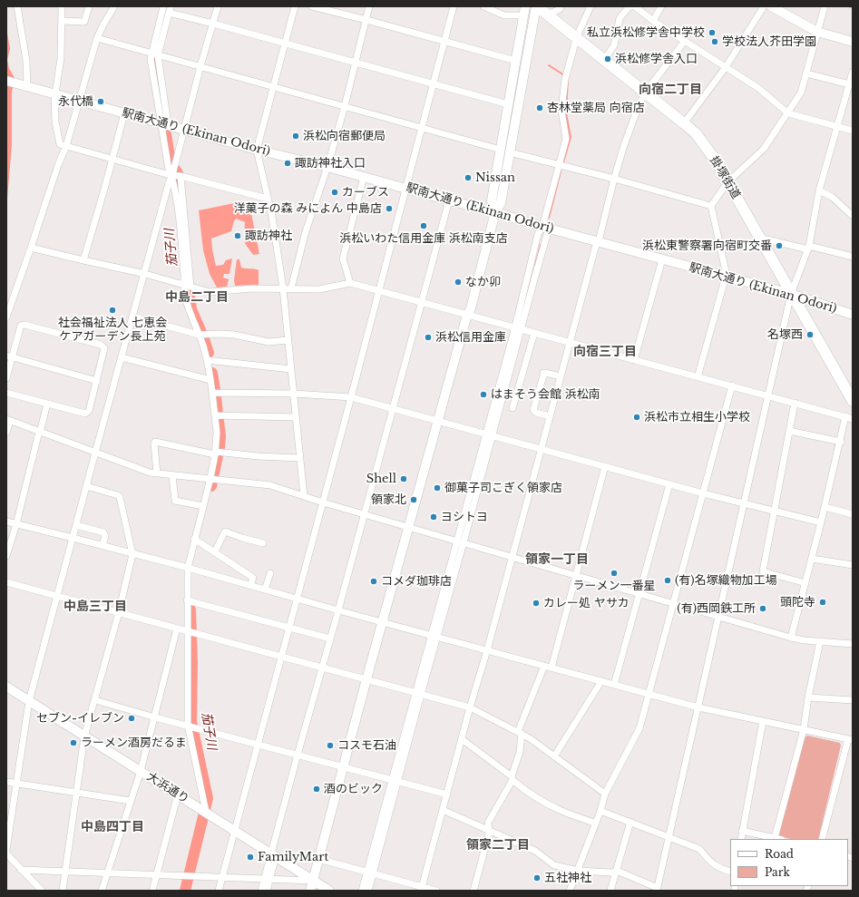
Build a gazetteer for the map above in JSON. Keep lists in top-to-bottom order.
{
  "streets": {
    "highway": ["掛塚街道"],
    "street": ["駅南大通り (Ekinan Odori)", "大浜通り"]
  },
  "crossings": [
    ["駅南大通り (Ekinan Odori)", "掛塚街道"]
  ],
  "districts": [
    "向宿二丁目",
    "中島二丁目",
    "向宿三丁目",
    "領家一丁目",
    "中島三丁目",
    "中島四丁目",
    "領家二丁目"
  ],
  "water": ["茄子川"],
  "places": [
    "私立浜松修学舎中学校",
    "学校法人芥田学園",
    "浜松修学舎入口",
    "永代橋",
    "杏林堂薬局 向宿店",
    "浜松向宿郵便局",
    "諏訪神社入口",
    "Nissan",
    "カーブス",
    "洋菓子の森 みによん 中島店",
    "浜松いわた信用金庫 浜松南支店",
    "諏訪神社",
    "浜松東警察署向宿町交番",
    "なか卯",
    "社会福祉法人 七恵会 ケアガーデン長上苑",
    "名塚西",
    "浜松信用金庫",
    "はまそう会館 浜松南",
    "浜松市立相生小学校",
    "Shell",
    "御菓子司こぎく領家店",
    "領家北",
    "ヨシトヨ",
    "ラーメン一番星",
    "(有)名塚織物加工場",
    "コメダ珈琲店",
    "頭陀寺",
    "カレー処 ヤサカ",
    "(有)西岡鉄工所",
    "セブン-イレブン",
    "ラーメン酒房だるま",
    "コスモ石油",
    "酒のビック",
    "FamilyMart",
    "五社神社"
  ],
  "legend": ["Road", "Park"]
}
